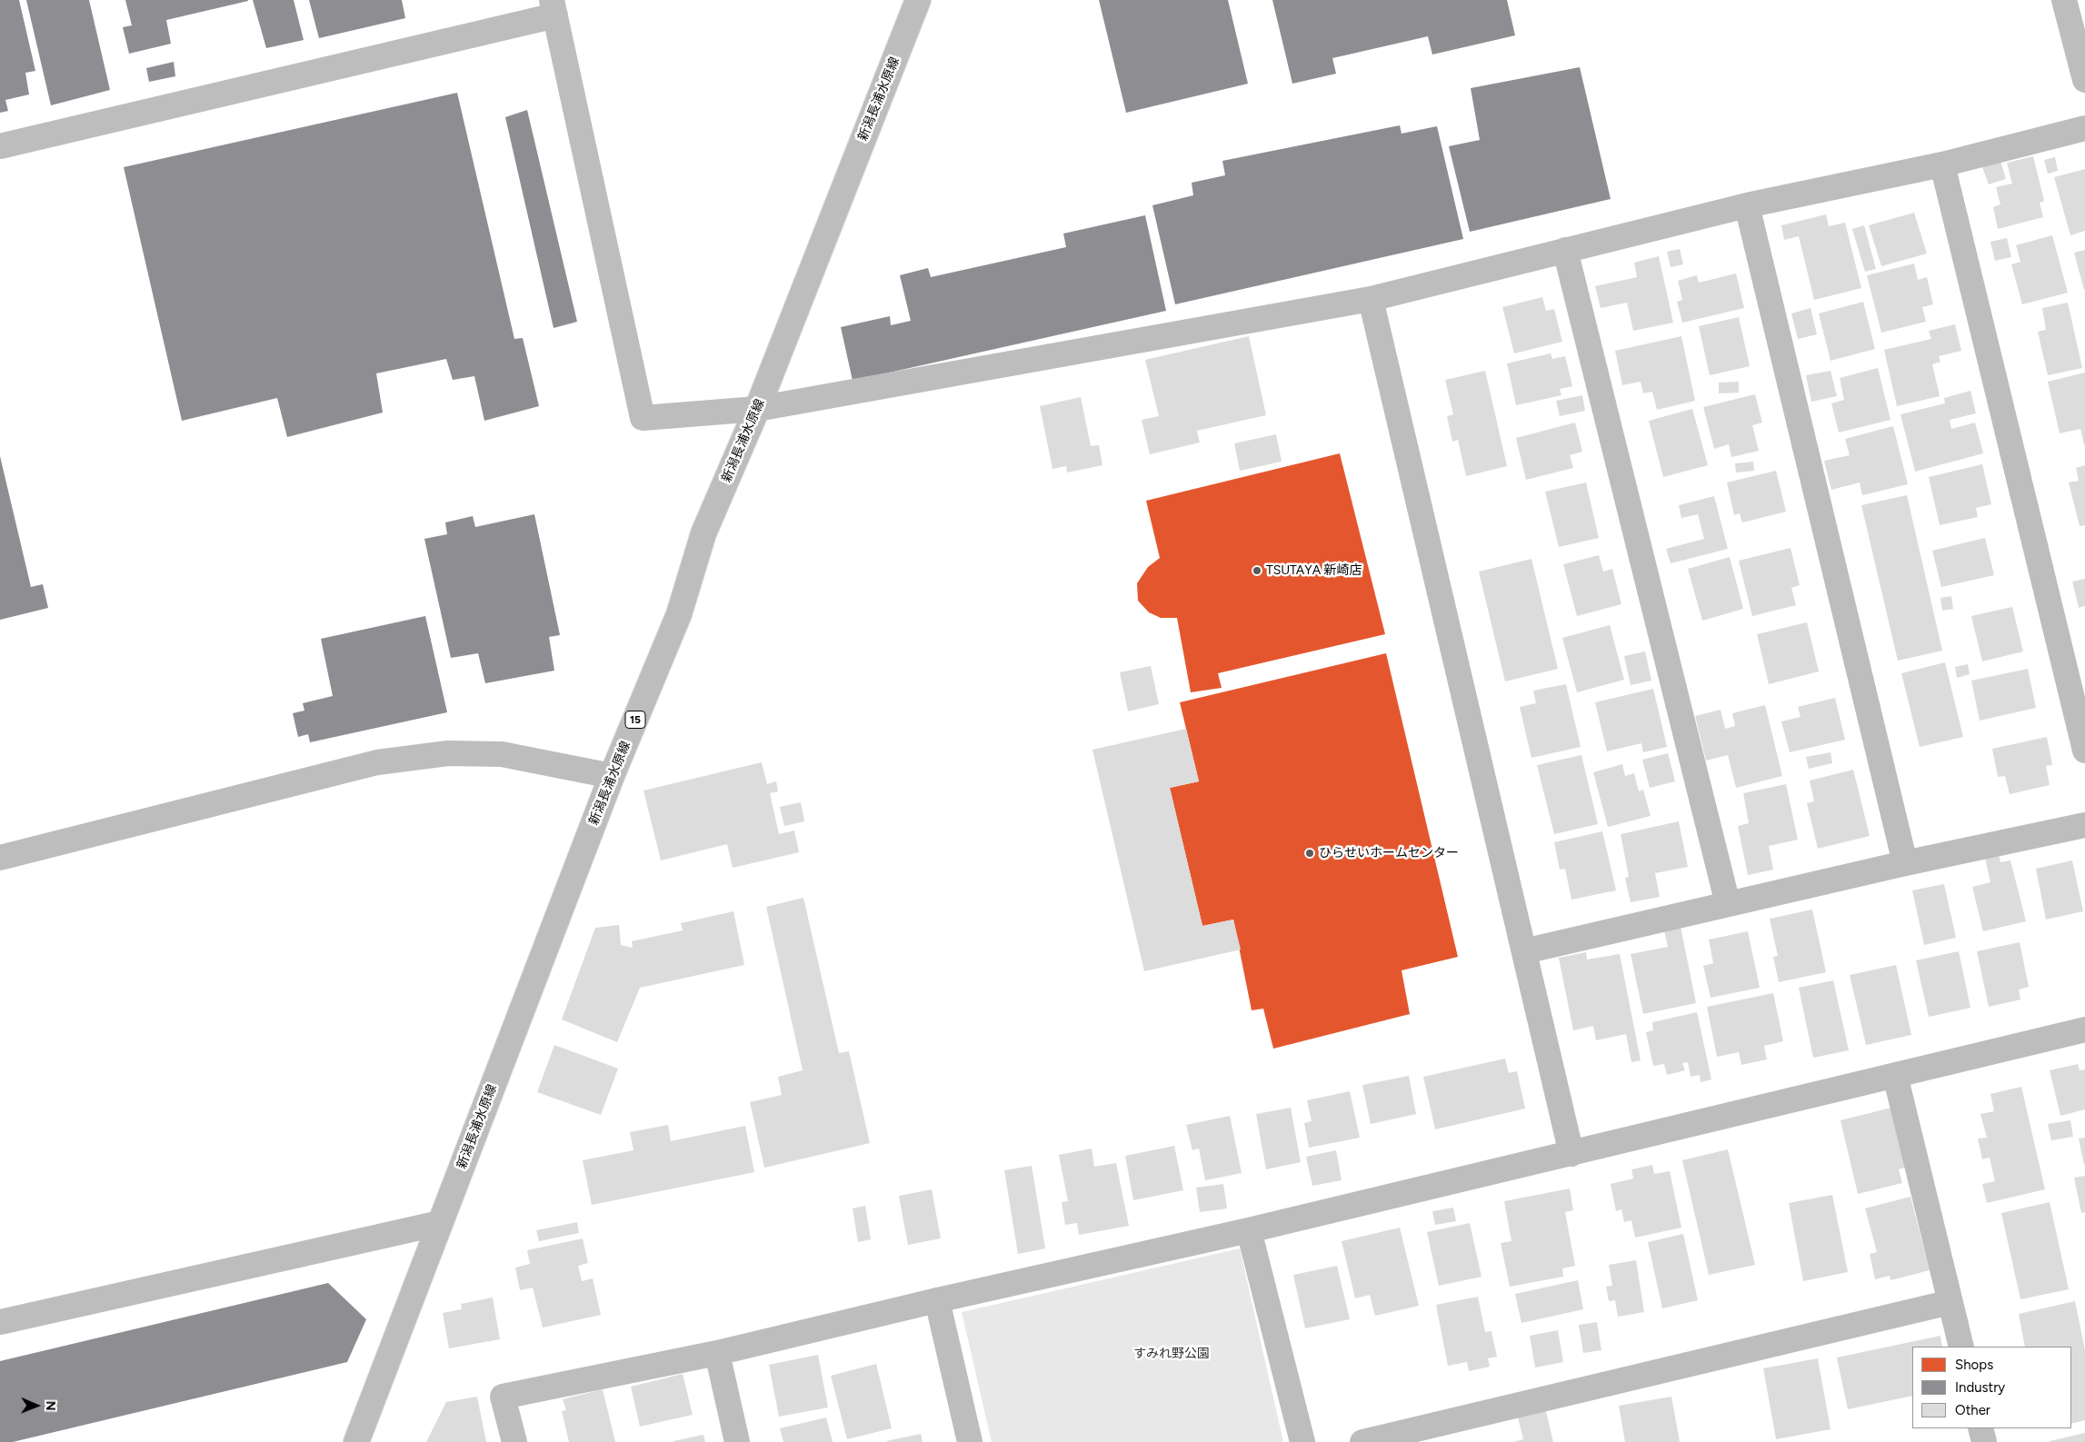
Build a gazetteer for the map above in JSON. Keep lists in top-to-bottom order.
{
  "streets": {
    "street": ["新潟長浦水原線", "15"]
  },
  "parks": ["すみれ野公園"],
  "places": ["TSUTAYA 新崎店", "ひらせいホームセンター"],
  "legend": ["Shops", "Industry", "Other"],
  "north": "right"
}
